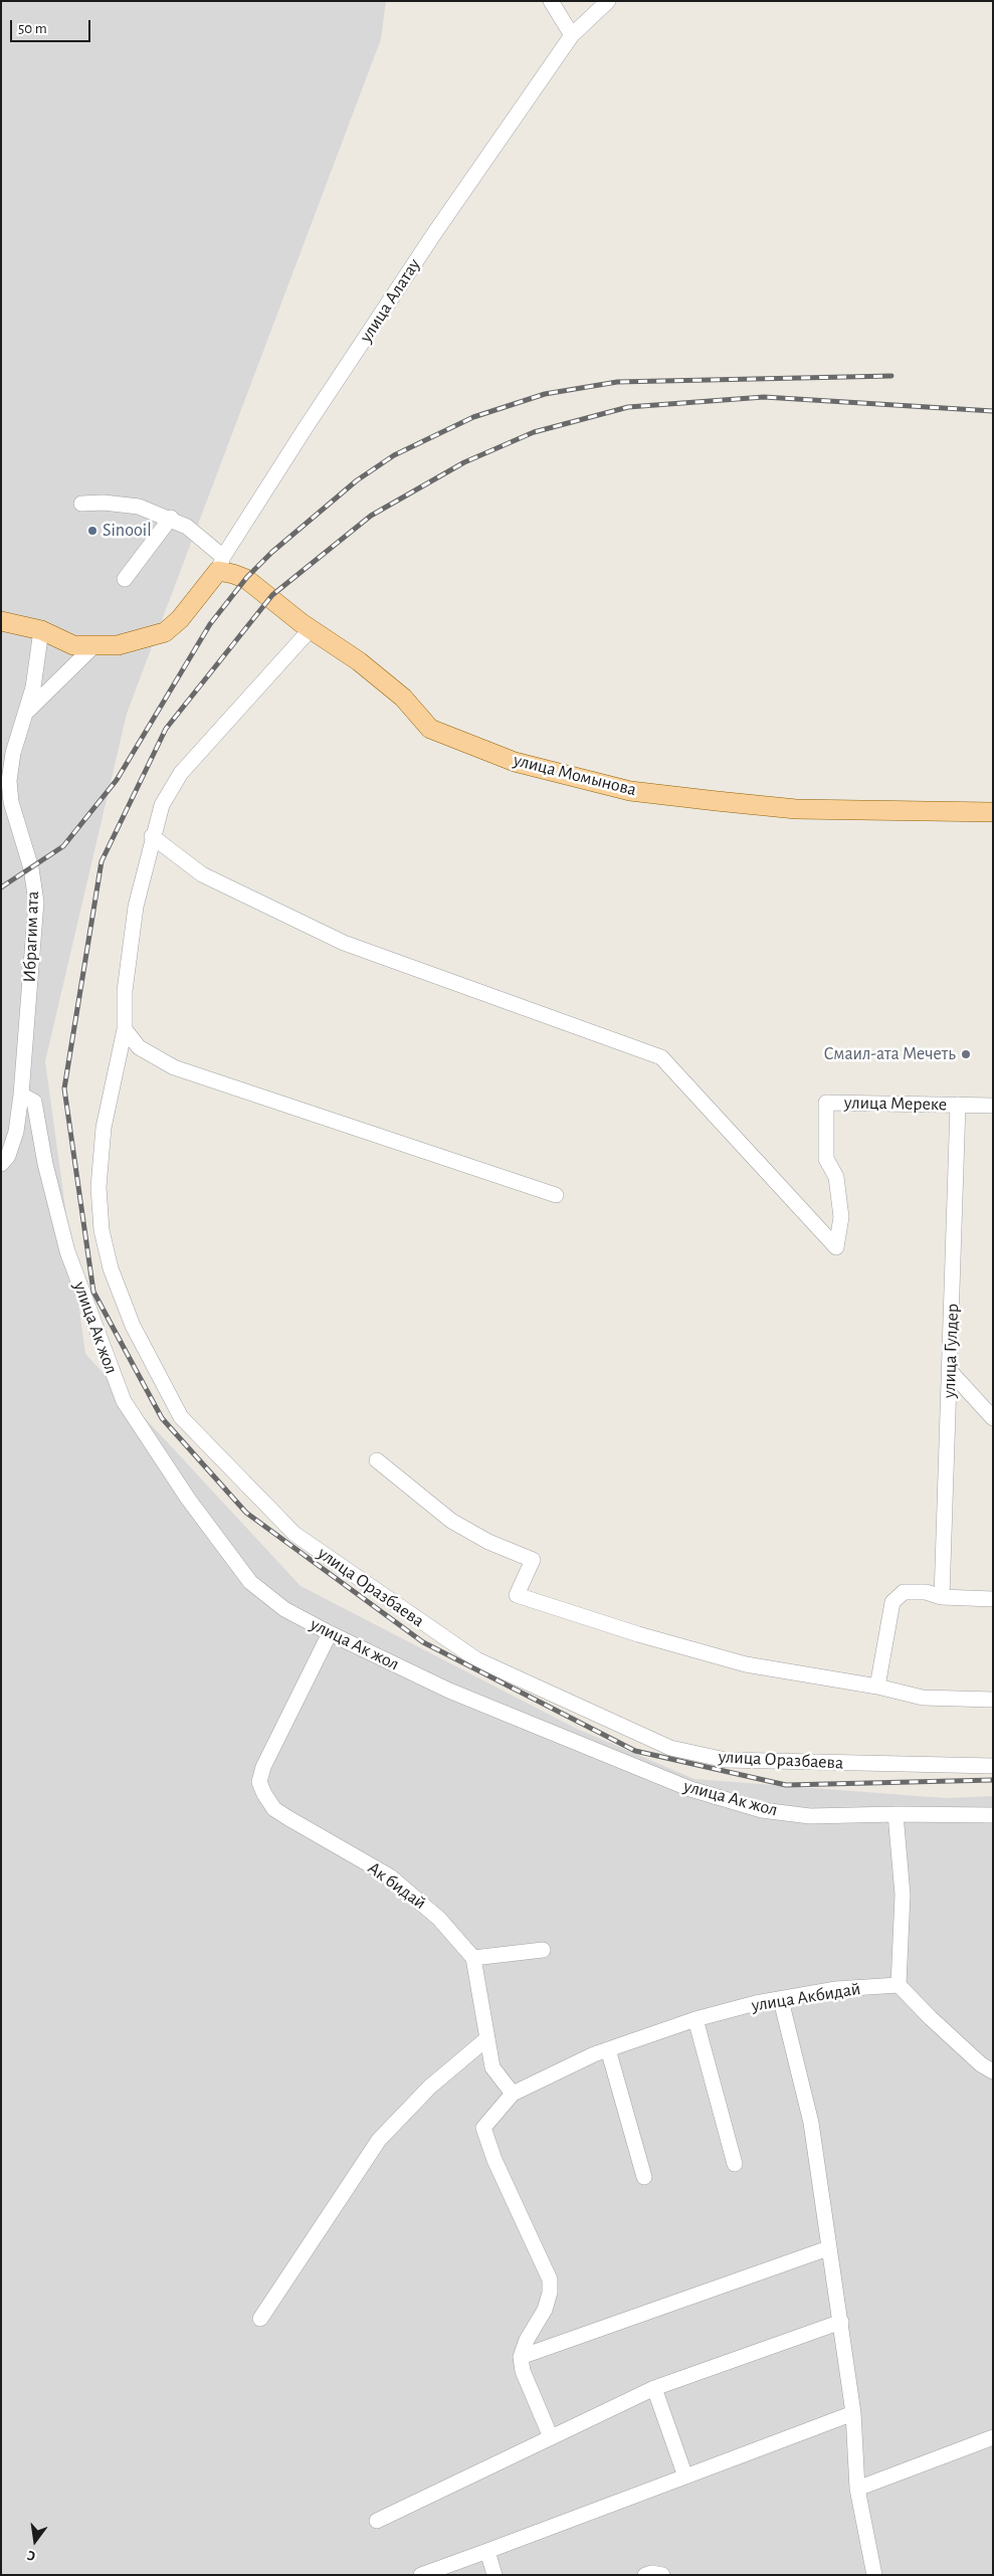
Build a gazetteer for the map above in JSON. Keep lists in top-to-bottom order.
{
  "streets": {
    "main road": ["улица Момынова"],
    "street": [
      "улица Алатау",
      "Ибрагим ата",
      "улица Мереке",
      "улица Ак жол",
      "улица Гулдер",
      "улица Оразбаева",
      "Ак бидай",
      "улица Акбидай"
    ]
  },
  "crossings": [
    ["улица Алатау", "улица Момынова"],
    ["улица Момынова", "улица Оразбаева"],
    ["Ибрагим ата", "улица Ак жол"],
    ["улица Мереке", "улица Гулдер"],
    ["улица Мереке", "улица Оразбаева"],
    ["улица Ак жол", "Ак бидай"]
  ],
  "places": ["Sinooil", "Смаил-ата Мечеть"],
  "scale_bar": "50 m",
  "north": "bottom"
}
